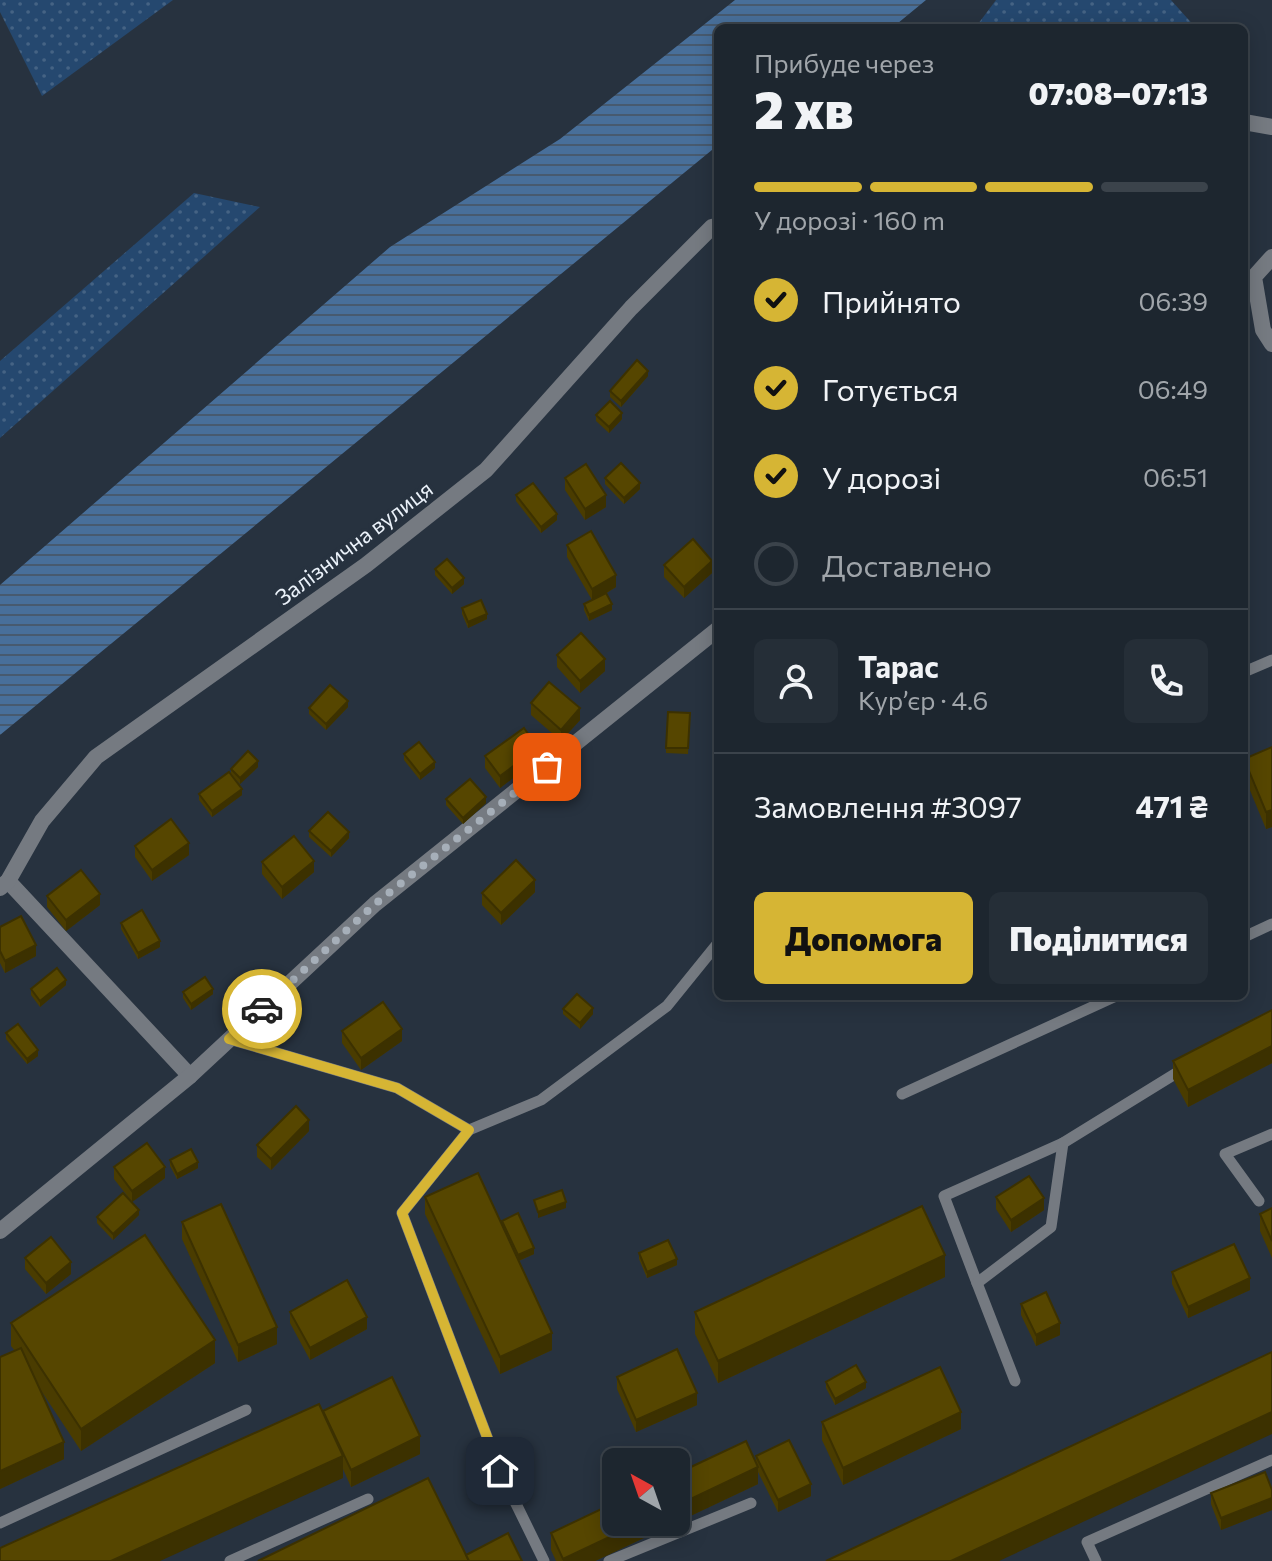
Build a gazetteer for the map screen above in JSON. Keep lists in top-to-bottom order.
{
  "streets": {
    "street": ["Залізнична вулиця"]
  },
  "north": "top left",
  "page": {
    "heading": ["2 хв", "Прибуде через", "07:08–07:13"],
    "panel": [
      "Тарас",
      "Кур’єр · 4.6",
      "Замовлення #3097",
      "471 ₴"
    ],
    "bar": "У дорозі · 160 m",
    "list": [
      ["Прийнято", "06:39"],
      ["Готується", "06:49"],
      ["У дорозі", "06:51"],
      "Доставлено"
    ],
    "buttons": ["Допомога", "Поділитися"]
  }
}
